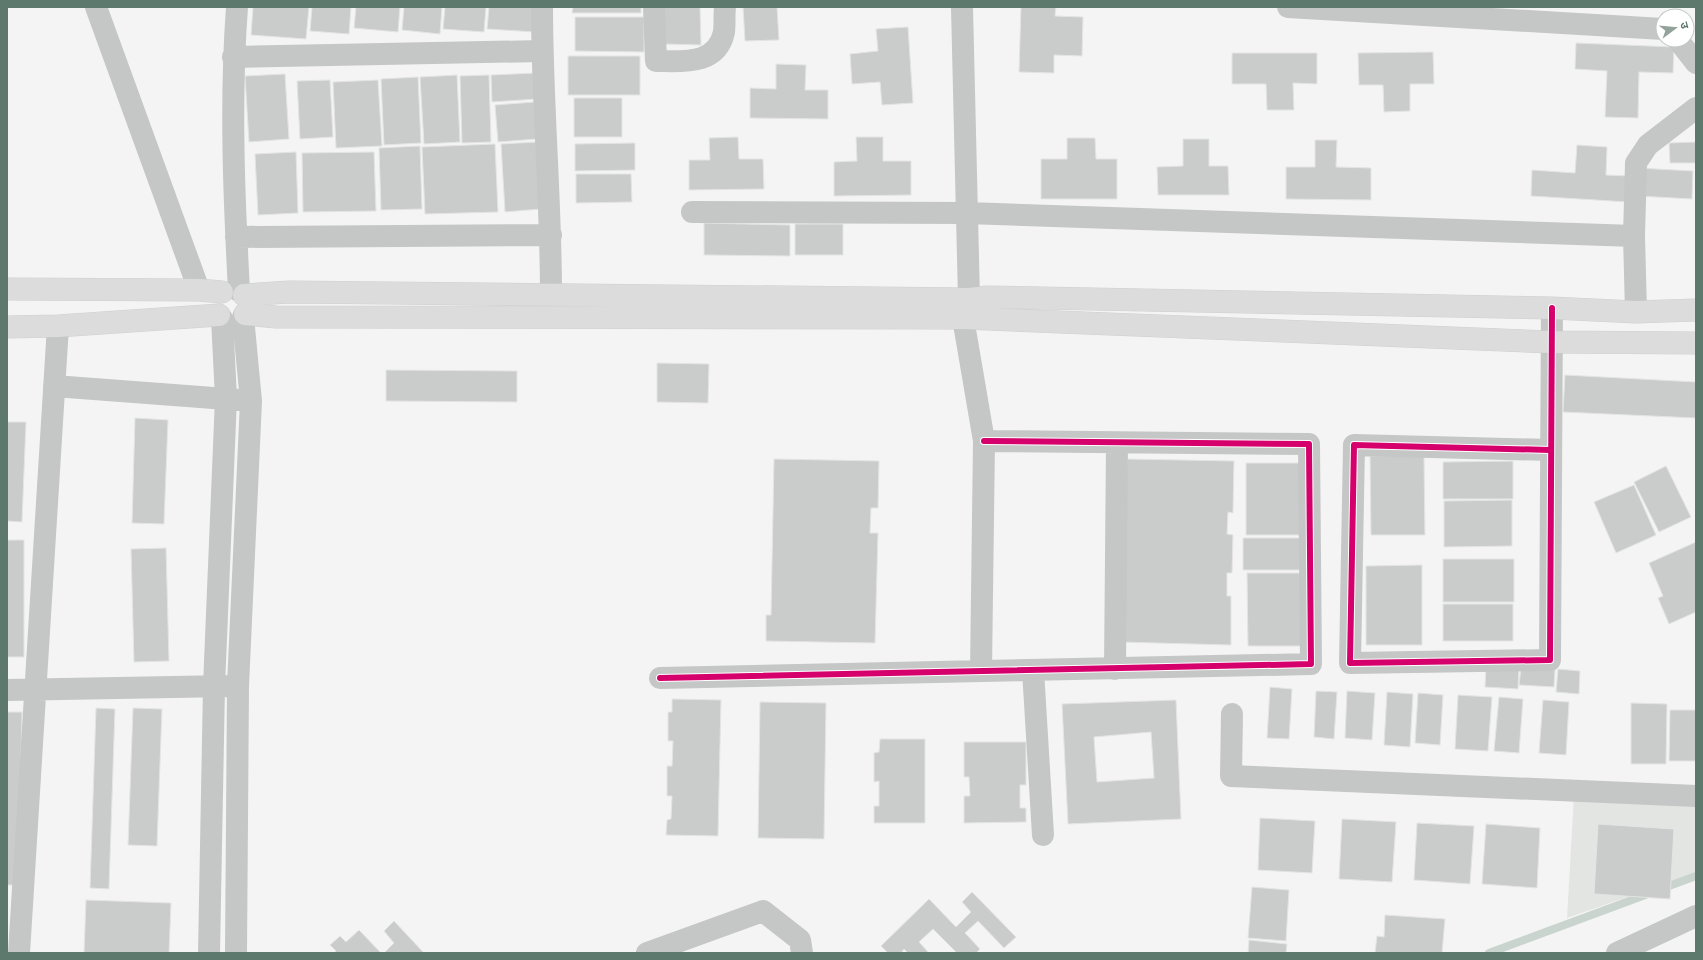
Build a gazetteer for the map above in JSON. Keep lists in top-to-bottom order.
{
  "north": "right"
}
